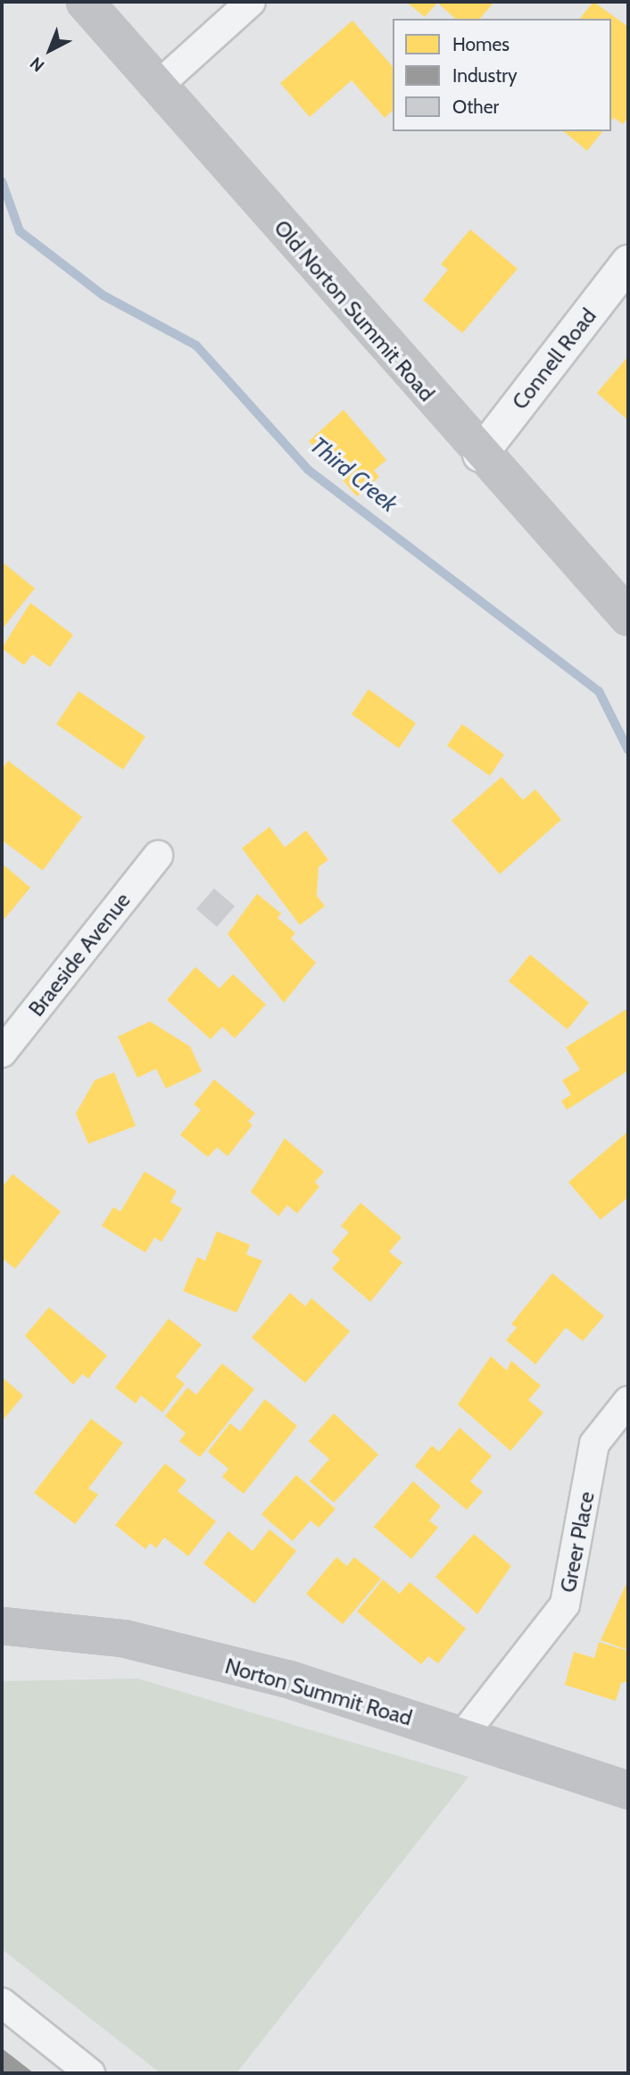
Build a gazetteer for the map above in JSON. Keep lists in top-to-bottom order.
{
  "streets": {
    "main road": ["Old Norton Summit Road", "Norton Summit Road"],
    "street": ["Connell Road", "Braeside Avenue", "Greer Place"]
  },
  "crossings": [
    ["Old Norton Summit Road", "Connell Road"],
    ["Greer Place", "Norton Summit Road"]
  ],
  "water": ["Third Creek"],
  "legend": ["Homes", "Industry", "Other"],
  "north": "bottom left"
}
